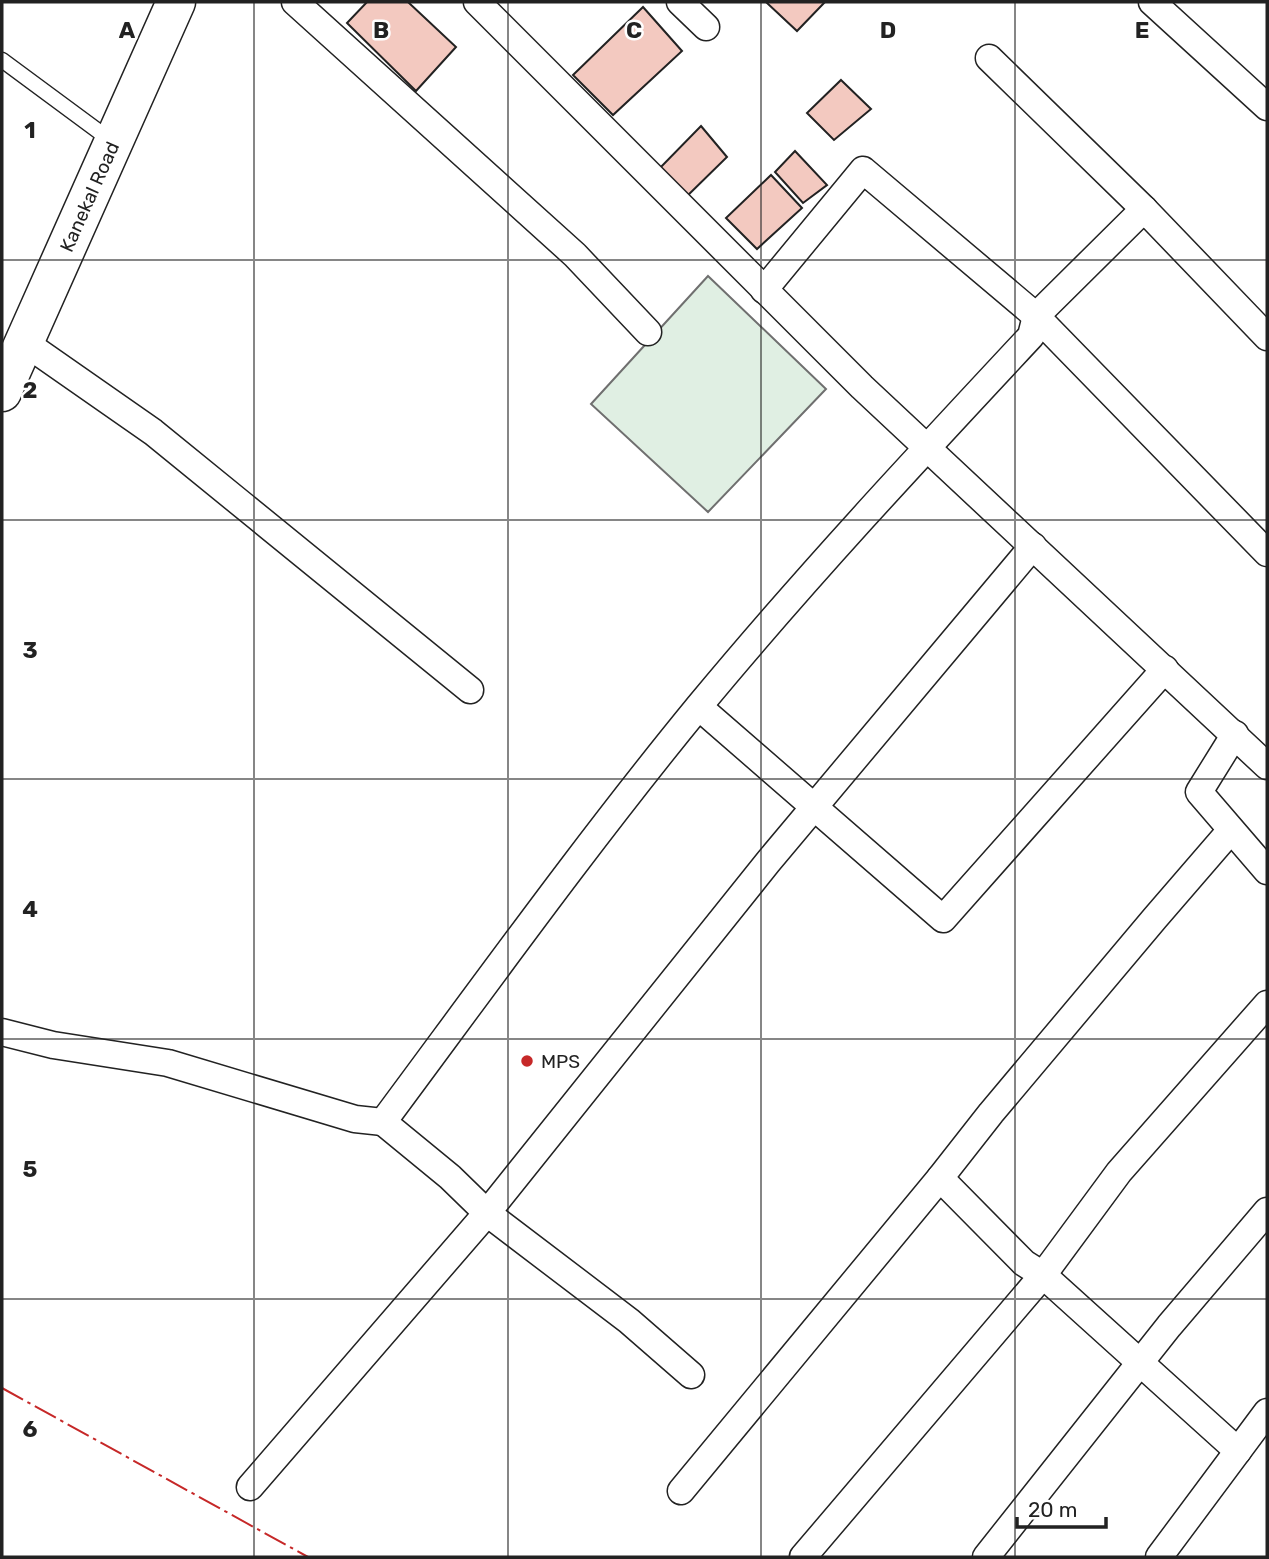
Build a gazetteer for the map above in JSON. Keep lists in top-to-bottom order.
{
  "streets": {
    "main road": ["Kanekal Road"]
  },
  "places": ["MPS"],
  "scale_bar": "20 m",
  "grid": {
    "columns": [
      "A",
      "B",
      "C",
      "D",
      "E"
    ],
    "rows": [
      "1",
      "2",
      "3",
      "4",
      "5",
      "6"
    ]
  }
}
